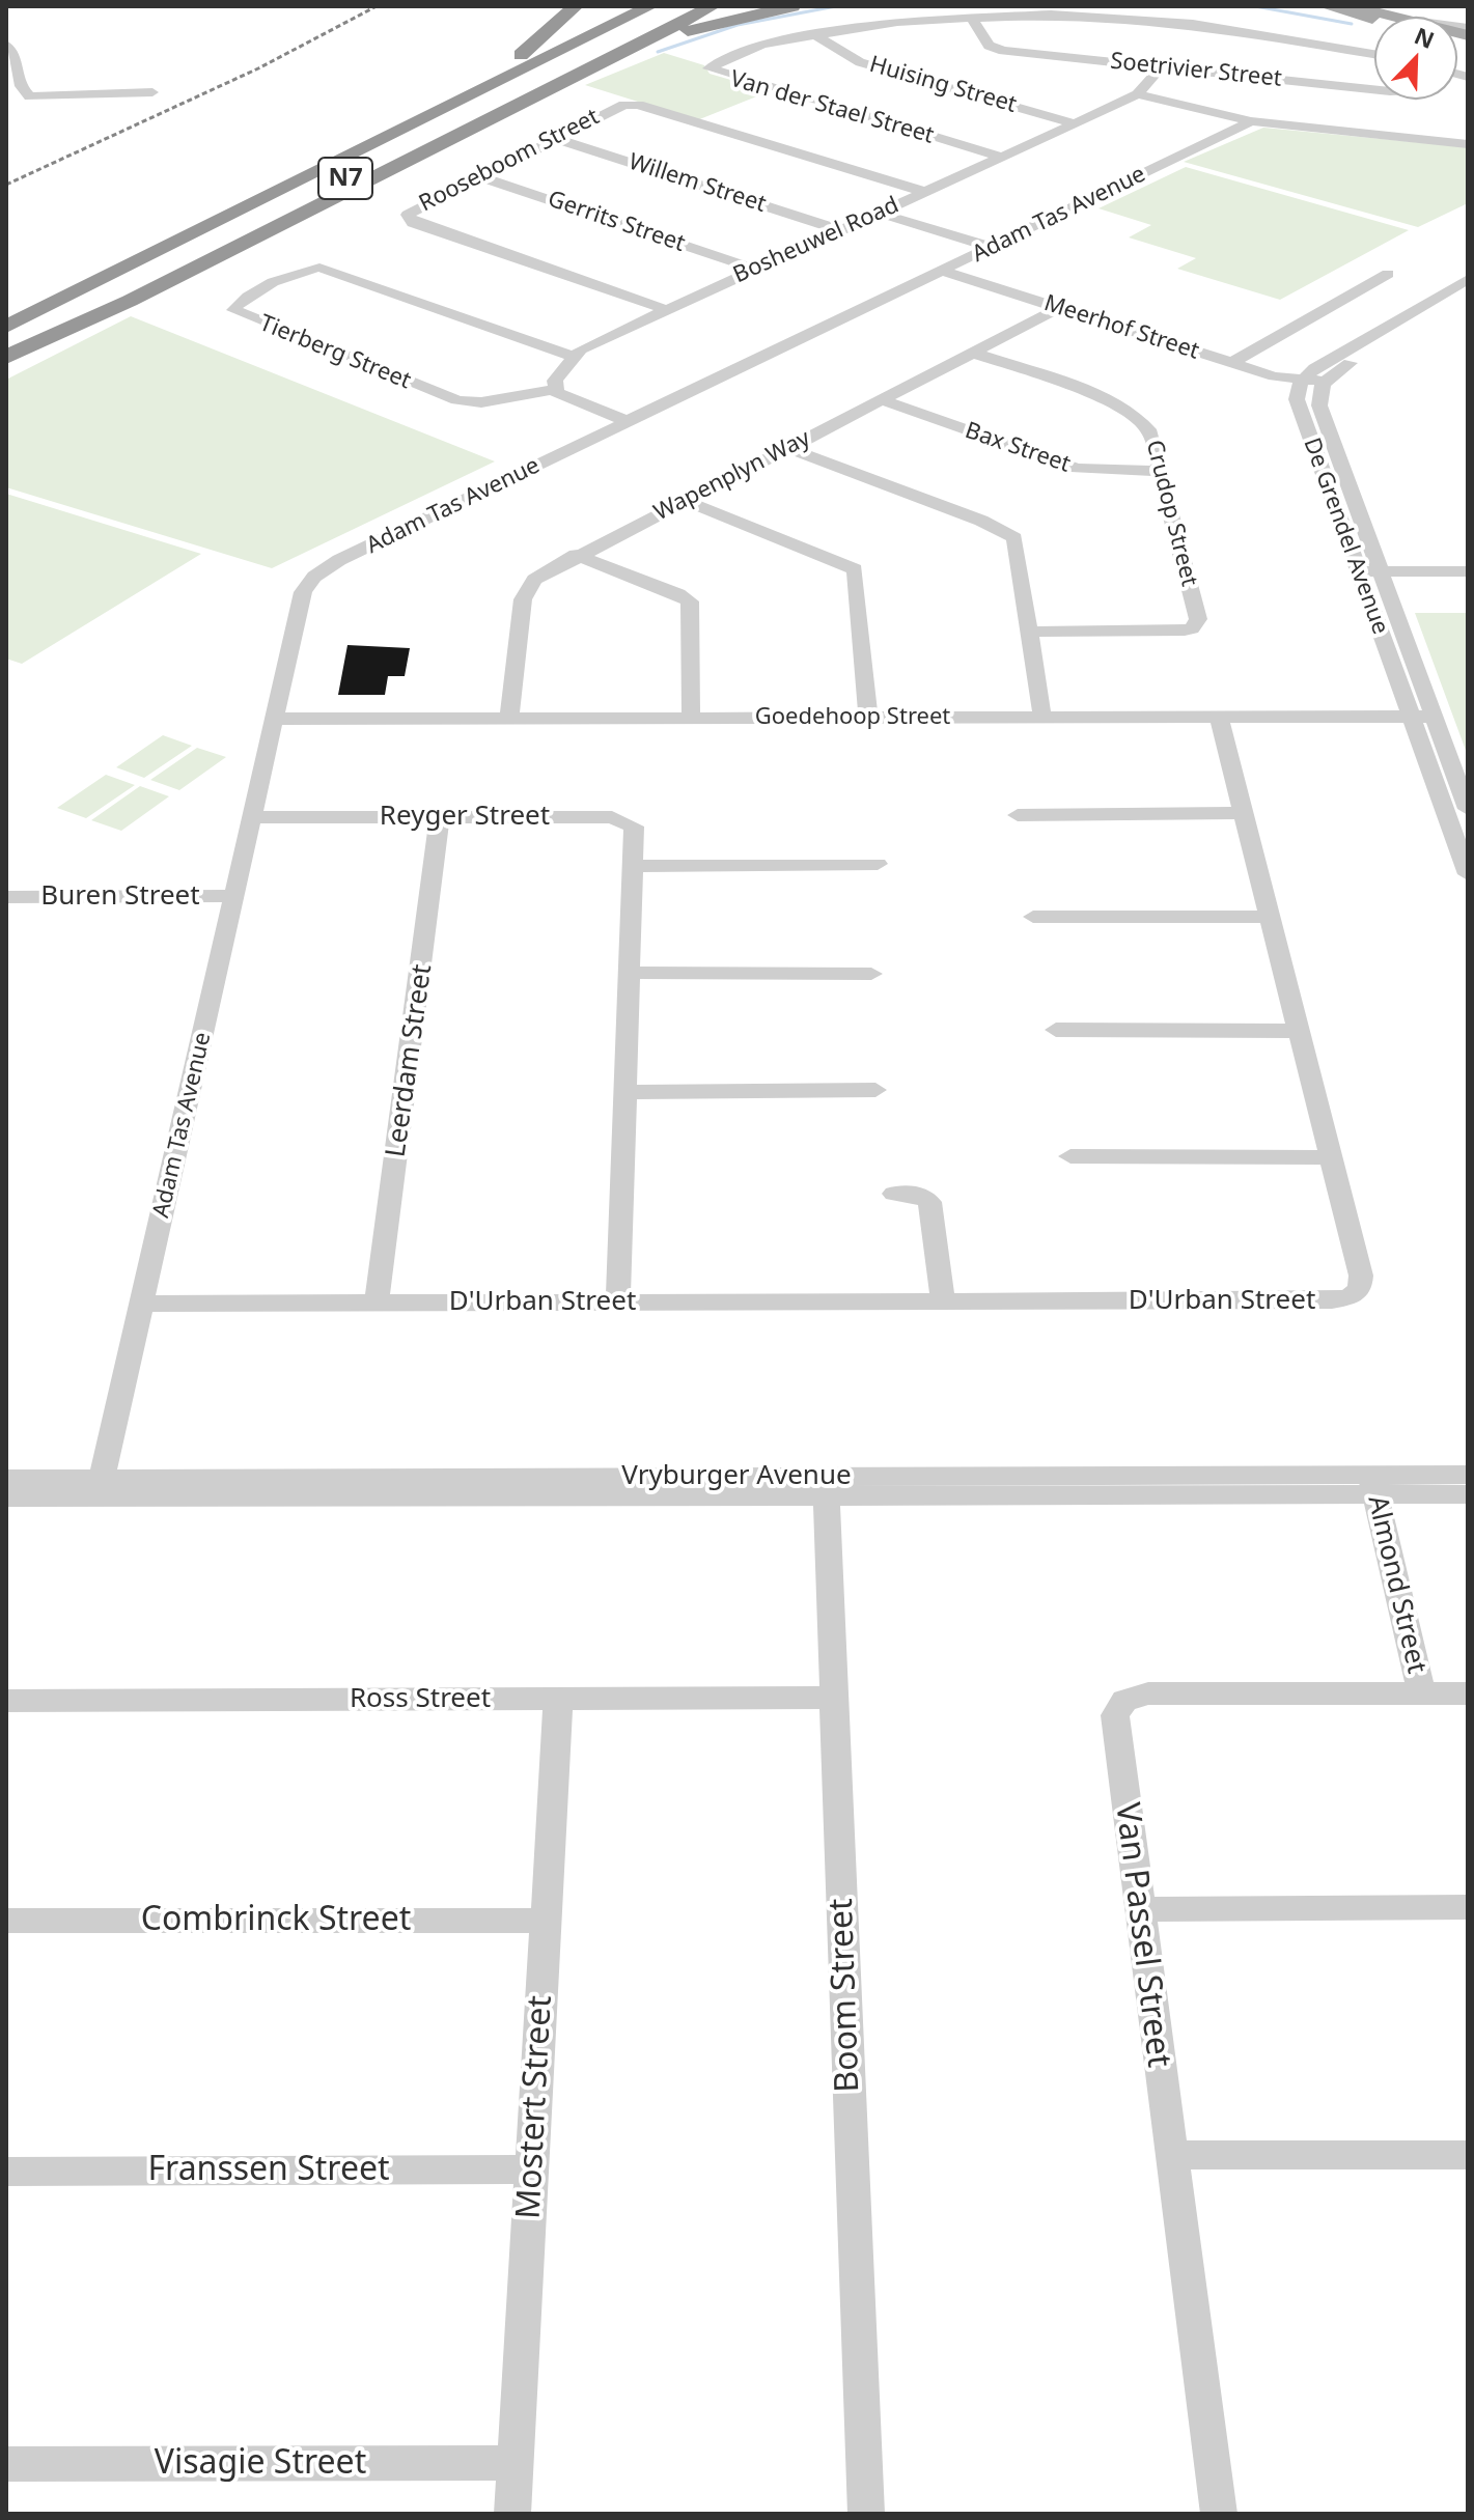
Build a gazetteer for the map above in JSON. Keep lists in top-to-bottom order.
{
  "streets": {
    "highway": ["N7"],
    "street": [
      "Soetrivier Street",
      "Huising Street",
      "Van der Stael Street",
      "Rooseboom Street",
      "Willem Street",
      "Adam Tas Avenue",
      "Gerrits Street",
      "Bosheuwel Road",
      "Meerhof Street",
      "Tierberg Street",
      "Bax Street",
      "Wapenplyn Way",
      "Crudop Street",
      "De Grendel Avenue",
      "Goedehoop Street",
      "Reyger Street",
      "Buren Street",
      "Leerdam Street",
      "D'Urban Street",
      "Vryburger Avenue",
      "Almond Street",
      "Ross Street",
      "Combrinck Street",
      "Van Passel Street",
      "Boom Street",
      "Mostert Street",
      "Franssen Street",
      "Visagie Street"
    ]
  },
  "crossings": [
    ["Soetrivier Street", "Van der Stael Street"],
    ["Soetrivier Street", "Bosheuwel Road"],
    ["Huising Street", "Van der Stael Street"],
    ["Huising Street", "Bosheuwel Road"],
    ["Van der Stael Street", "Bosheuwel Road"],
    ["Rooseboom Street", "Willem Street"],
    ["Rooseboom Street", "Gerrits Street"],
    ["Rooseboom Street", "Bosheuwel Road"],
    ["Willem Street", "Bosheuwel Road"],
    ["Adam Tas Avenue", "Meerhof Street"],
    ["Adam Tas Avenue", "Goedehoop Street"],
    ["Adam Tas Avenue", "Reyger Street"],
    ["Adam Tas Avenue", "Buren Street"],
    ["Adam Tas Avenue", "D'Urban Street"],
    ["Adam Tas Avenue", "Vryburger Avenue"],
    ["Gerrits Street", "Bosheuwel Road"],
    ["Bosheuwel Road", "Tierberg Street"],
    ["Meerhof Street", "Wapenplyn Way"],
    ["Meerhof Street", "De Grendel Avenue"],
    ["Bax Street", "Wapenplyn Way"],
    ["Bax Street", "Crudop Street"],
    ["Wapenplyn Way", "Crudop Street"],
    ["Wapenplyn Way", "Goedehoop Street"],
    ["De Grendel Avenue", "Goedehoop Street"],
    ["Goedehoop Street", "D'Urban Street"],
    ["Reyger Street", "Leerdam Street"],
    ["Reyger Street", "D'Urban Street"],
    ["Leerdam Street", "D'Urban Street"],
    ["Vryburger Avenue", "Almond Street"],
    ["Vryburger Avenue", "Boom Street"],
    ["Almond Street", "Van Passel Street"],
    ["Ross Street", "Boom Street"],
    ["Ross Street", "Mostert Street"],
    ["Combrinck Street", "Mostert Street"],
    ["Mostert Street", "Franssen Street"],
    ["Mostert Street", "Visagie Street"]
  ],
  "north": "top right"
}
